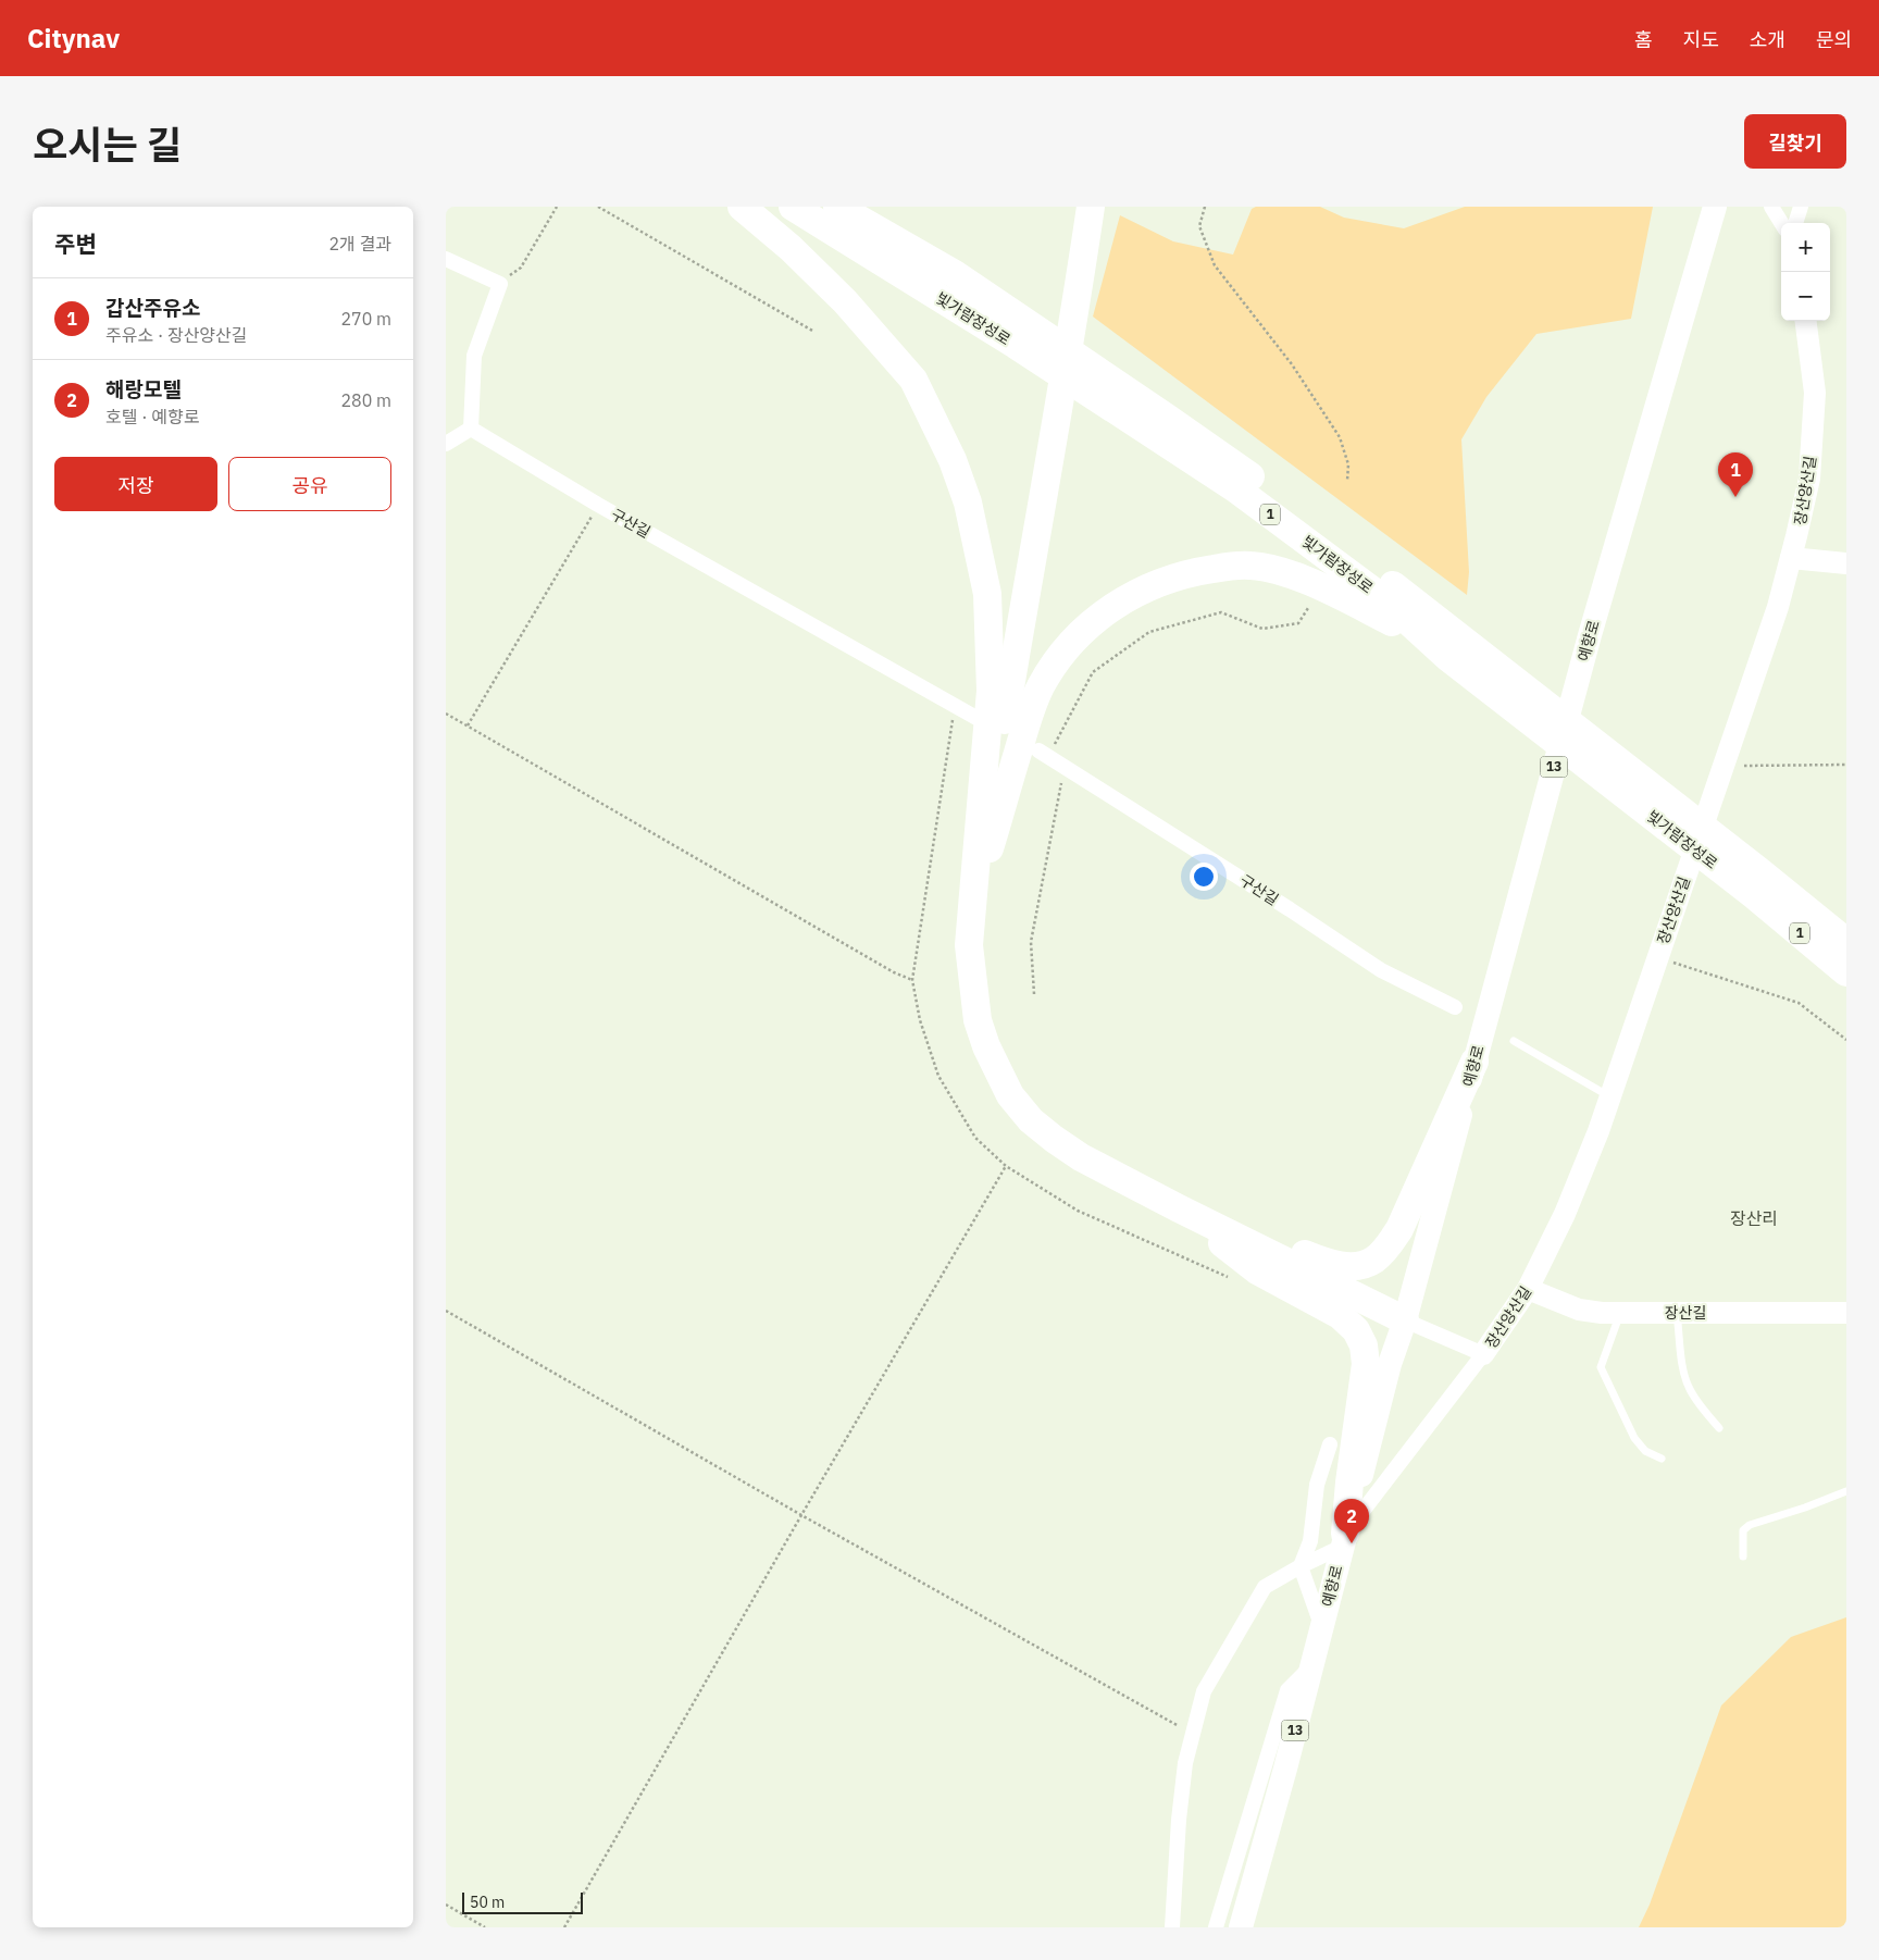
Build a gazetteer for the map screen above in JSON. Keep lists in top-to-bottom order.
{
  "streets": {
    "highway": ["빛가람장성로", "1"],
    "main road": ["예향로", "13"],
    "street": ["장산양산길", "구산길", "장산길"]
  },
  "crossings": [
    ["장산양산길", "장산길"]
  ],
  "districts": ["장산리"],
  "scale_bar": "50 m",
  "page": {
    "header": "Citynav",
    "nav": [
      "홈",
      "지도",
      "소개",
      "문의"
    ],
    "title": "오시는 길",
    "buttons": [
      "길찾기",
      ["저장", "공유"]
    ],
    "heading": ["주변", "2개 결과"],
    "map_buttons": ["+", "−"],
    "list": [
      {
        "mark": "1",
        "name": "갑산주유소",
        "note": "주유소 · 장산양산길",
        "value": "270 m"
      },
      {
        "mark": "2",
        "name": "해랑모텔",
        "note": "호텔 · 예향로",
        "value": "280 m"
      }
    ],
    "pins": ["1", "2"],
    "scale": "50 m"
  }
}
